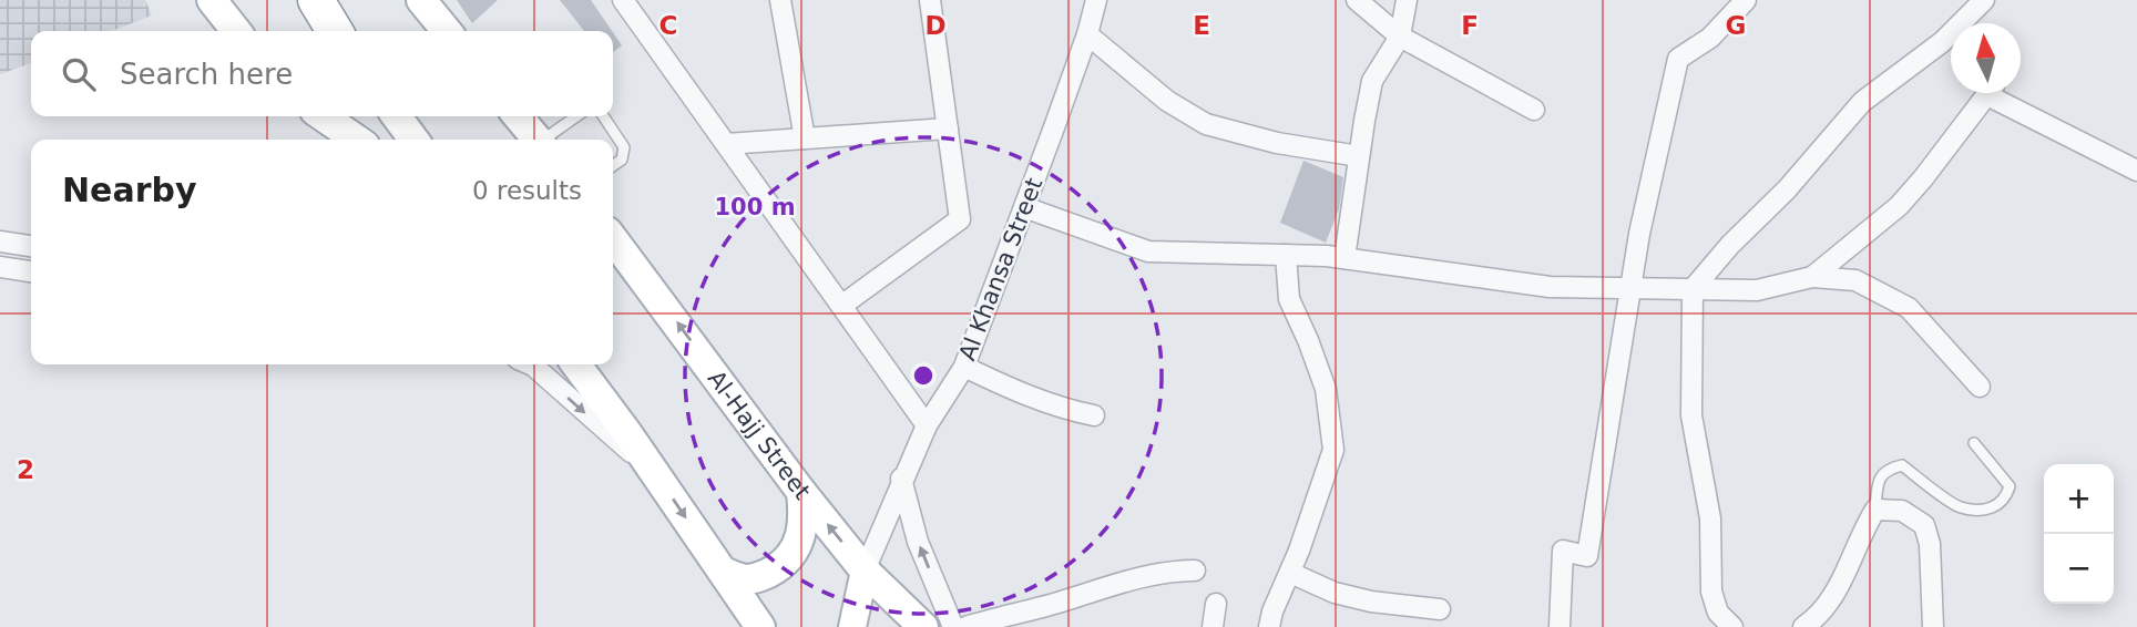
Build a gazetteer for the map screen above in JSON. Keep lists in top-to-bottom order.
{
  "streets": {
    "main road": ["Al-Hajj Street"],
    "street": ["Al Khansa Street"]
  },
  "crossings": [
    ["Al Khansa Street", "Al-Hajj Street"]
  ],
  "north": "top",
  "page": {
    "search": "Search here",
    "heading": ["Nearby", "0 results"],
    "map_buttons": ["+", "−"]
  },
  "grid": {
    "columns": [
      "C",
      "D",
      "E",
      "F",
      "G"
    ],
    "rows": ["2"]
  },
  "rings": ["100 m"]
}
